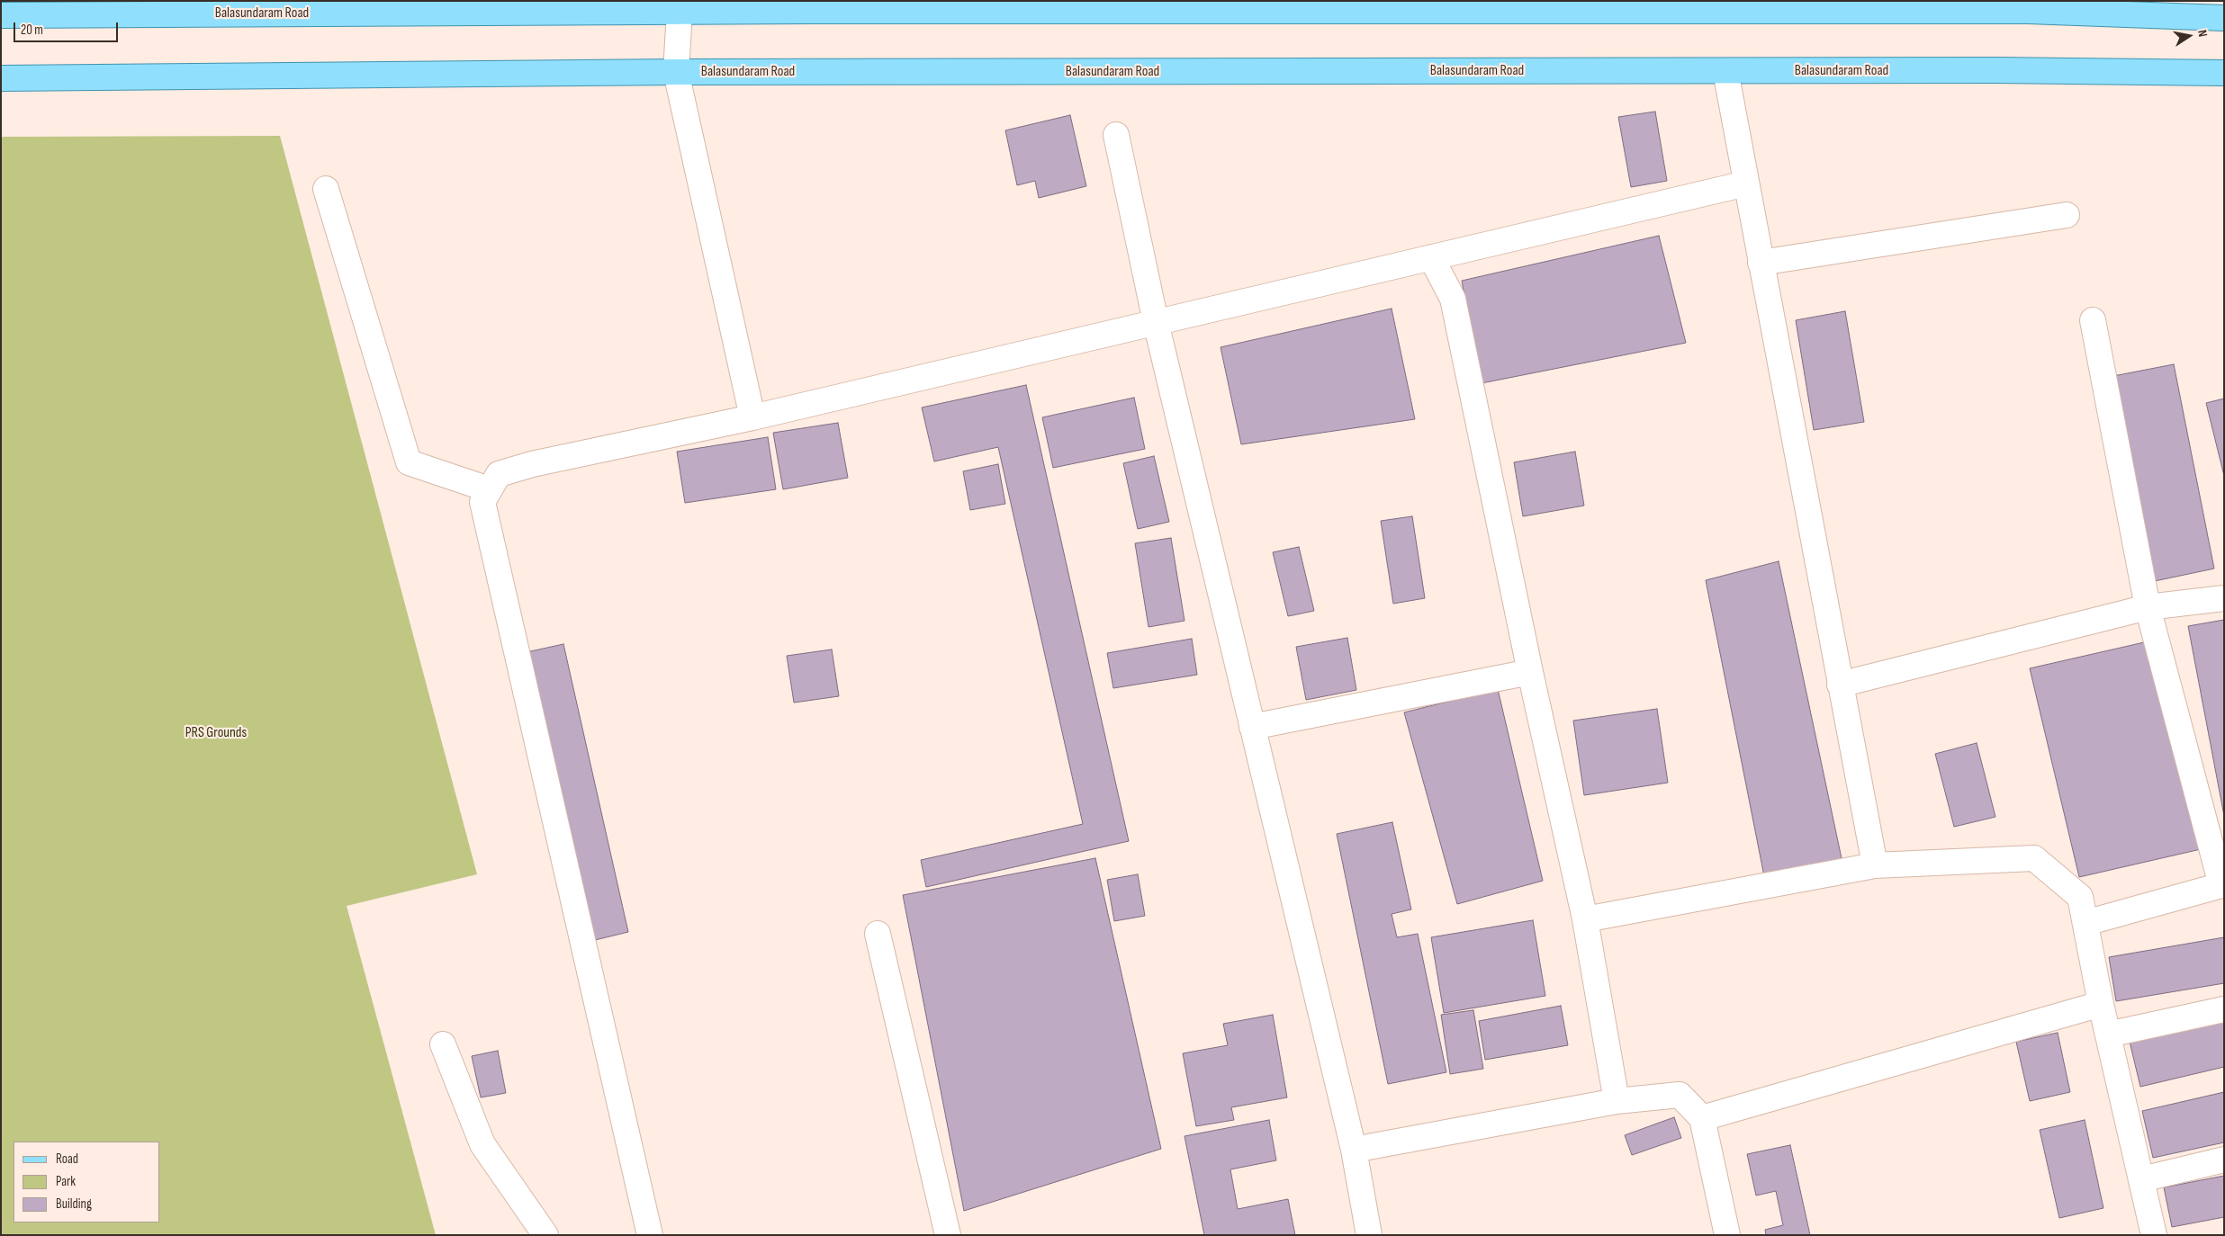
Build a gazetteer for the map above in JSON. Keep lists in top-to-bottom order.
{
  "streets": {
    "main road": ["Balasundaram Road"]
  },
  "parks": ["PRS Grounds"],
  "legend": ["Road", "Park", "Building"],
  "scale_bar": "20 m",
  "north": "right"
}
